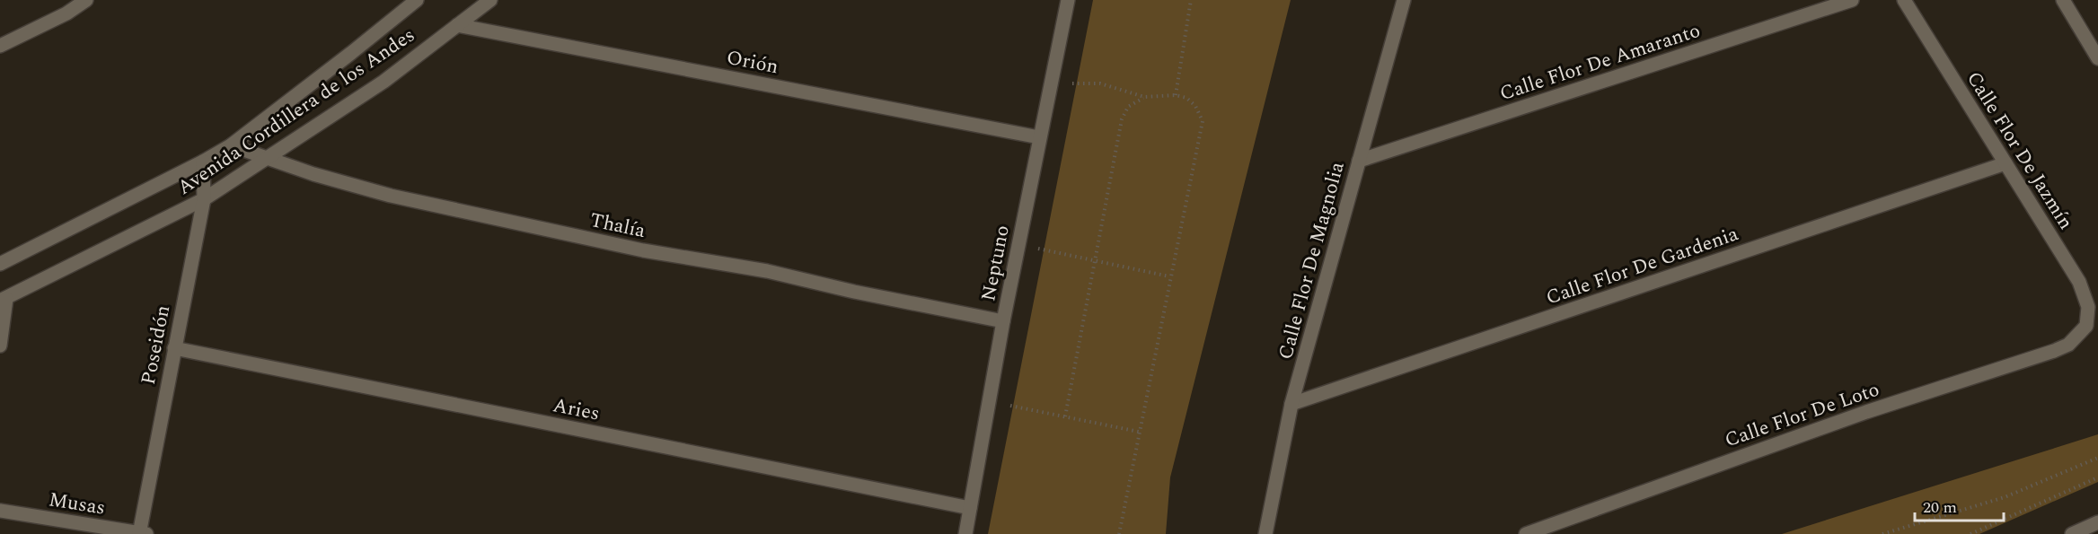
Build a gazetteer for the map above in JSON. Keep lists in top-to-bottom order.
{
  "streets": {
    "street": [
      "Orión",
      "Calle Flor De Amaranto",
      "Avenida Cordillera de los Andes",
      "Calle Flor De Jazmín",
      "Thalía",
      "Calle Flor De Magnolia",
      "Neptuno",
      "Calle Flor De Gardenia",
      "Poseidón",
      "Aries",
      "Calle Flor De Loto",
      "Musas"
    ]
  },
  "crossings": [
    ["Orión", "Avenida Cordillera de los Andes"],
    ["Orión", "Neptuno"],
    ["Calle Flor De Amaranto", "Calle Flor De Magnolia"],
    ["Avenida Cordillera de los Andes", "Thalía"],
    ["Avenida Cordillera de los Andes", "Poseidón"],
    ["Calle Flor De Jazmín", "Calle Flor De Gardenia"],
    ["Calle Flor De Jazmín", "Calle Flor De Loto"],
    ["Thalía", "Neptuno"],
    ["Calle Flor De Magnolia", "Calle Flor De Gardenia"],
    ["Neptuno", "Aries"],
    ["Poseidón", "Aries"],
    ["Poseidón", "Musas"]
  ],
  "scale_bar": "20 m"
}
